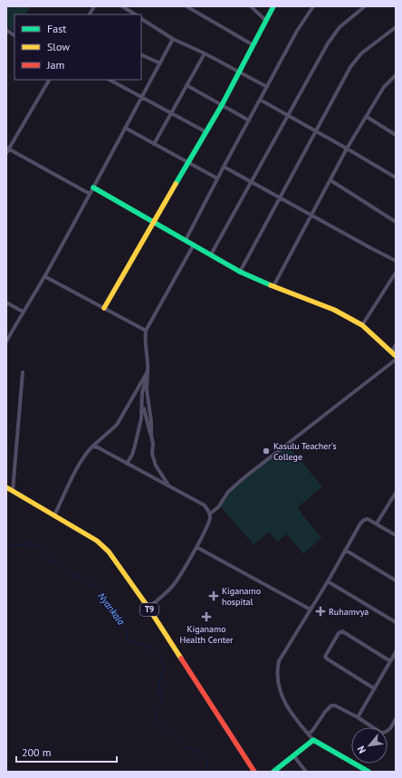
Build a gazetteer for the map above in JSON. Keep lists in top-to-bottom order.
{
  "streets": {
    "main road": ["T9"]
  },
  "water": ["Nyankala"],
  "places": {
    "other": ["Kasulu Teacher's College"],
    "health": ["Kiganamo hospital", "Ruhamvya", "Kiganamo Health Center"]
  },
  "legend": ["Fast", "Slow", "Jam"],
  "scale_bar": "200 m",
  "north": "bottom left"
}
